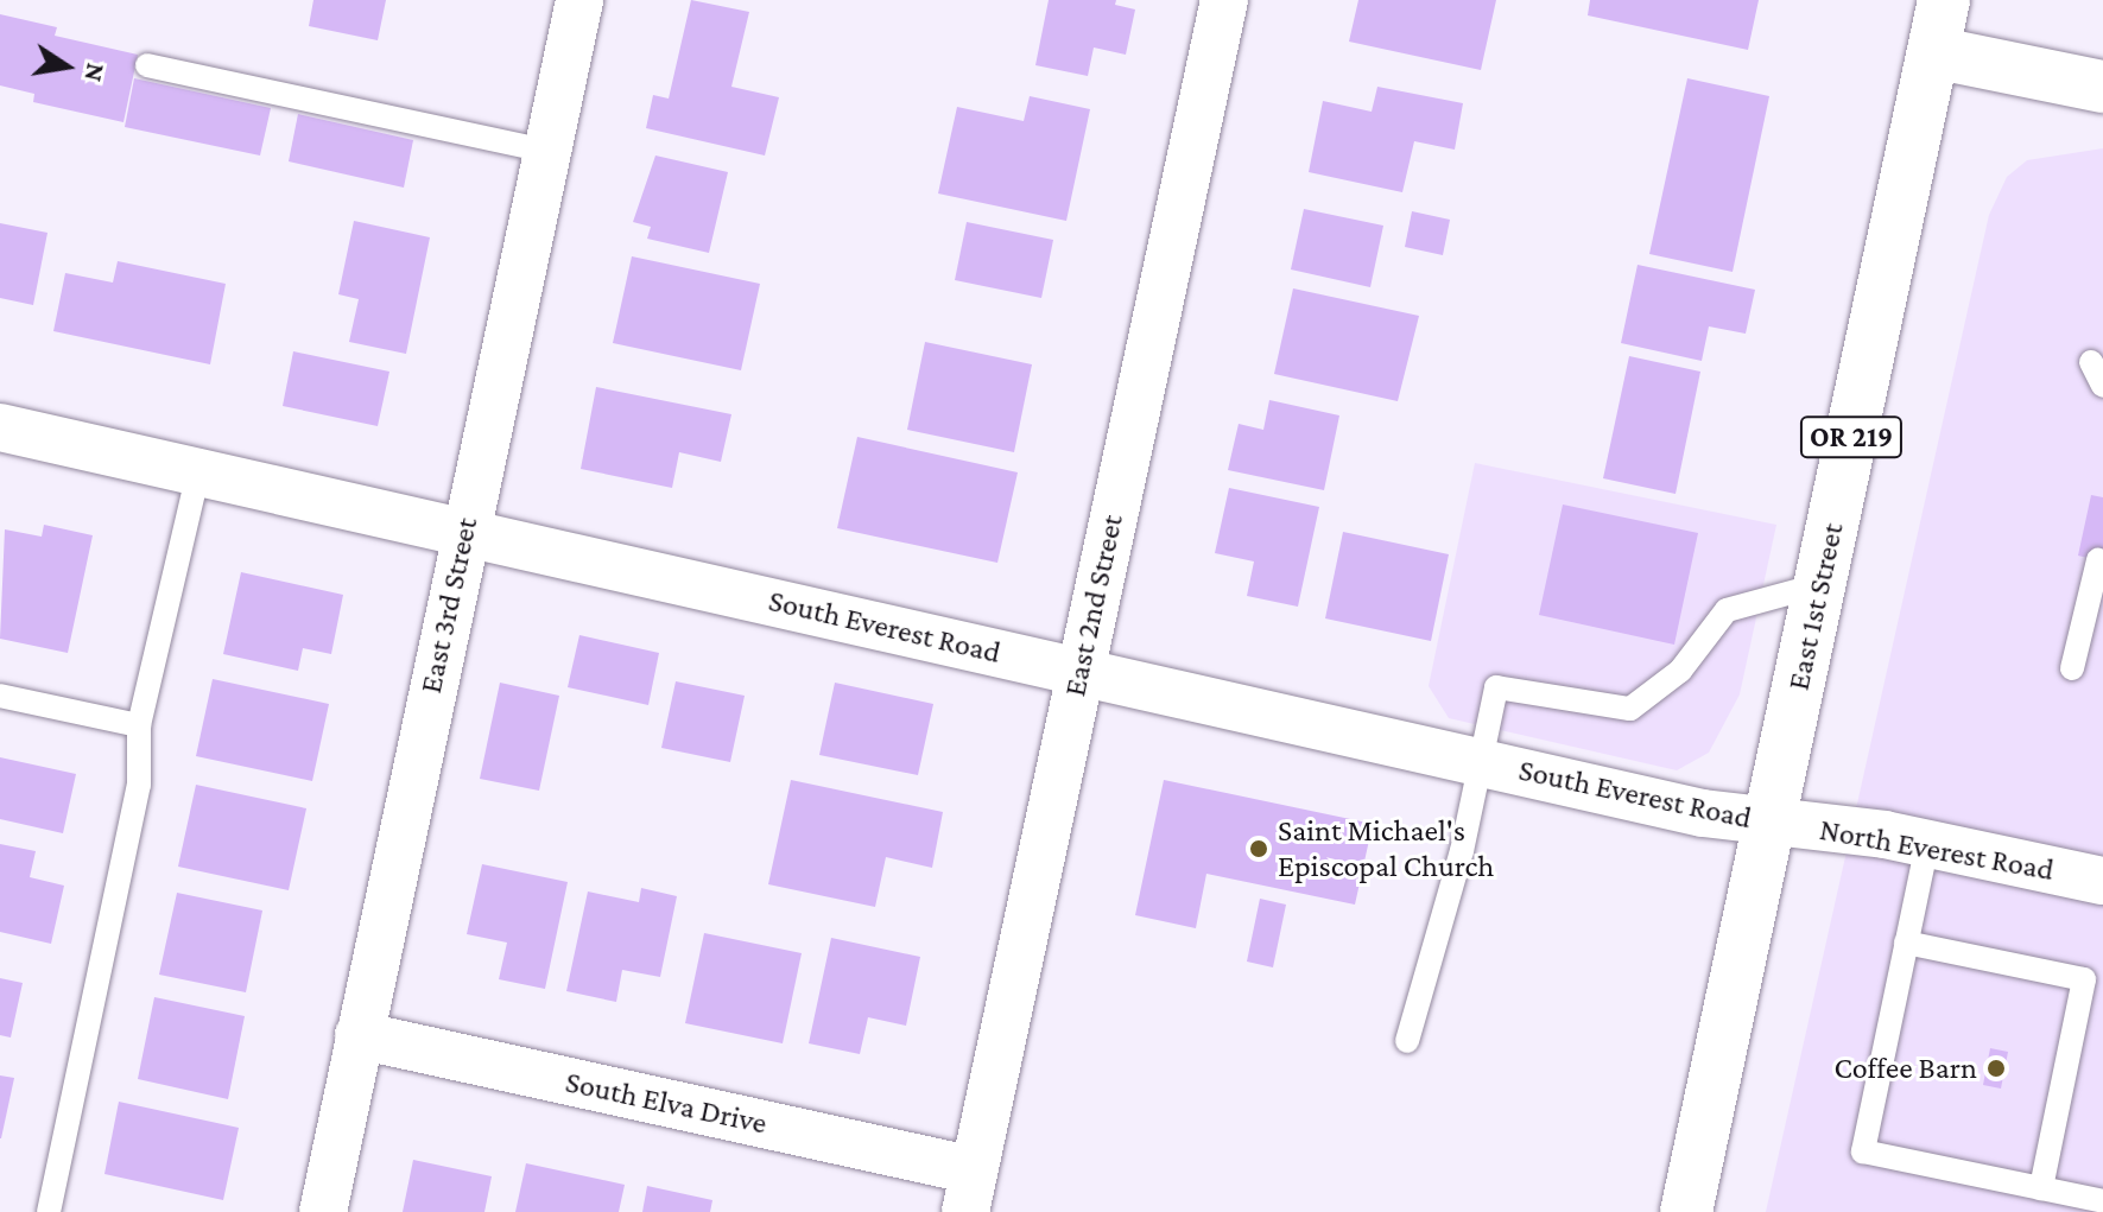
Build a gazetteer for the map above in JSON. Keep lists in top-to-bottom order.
{
  "streets": {
    "main road": ["OR 219", "East 1st Street"],
    "street": [
      "East 3rd Street",
      "East 2nd Street",
      "South Everest Road",
      "North Everest Road",
      "South Elva Drive"
    ]
  },
  "crossings": [
    ["East 3rd Street", "South Everest Road"],
    ["East 3rd Street", "South Elva Drive"],
    ["East 2nd Street", "South Everest Road"],
    ["East 2nd Street", "South Elva Drive"],
    ["East 1st Street", "South Everest Road"],
    ["East 1st Street", "North Everest Road"],
    ["South Everest Road", "North Everest Road"]
  ],
  "places": ["Saint Michael's Episcopal Church", "Coffee Barn"],
  "north": "right"
}
